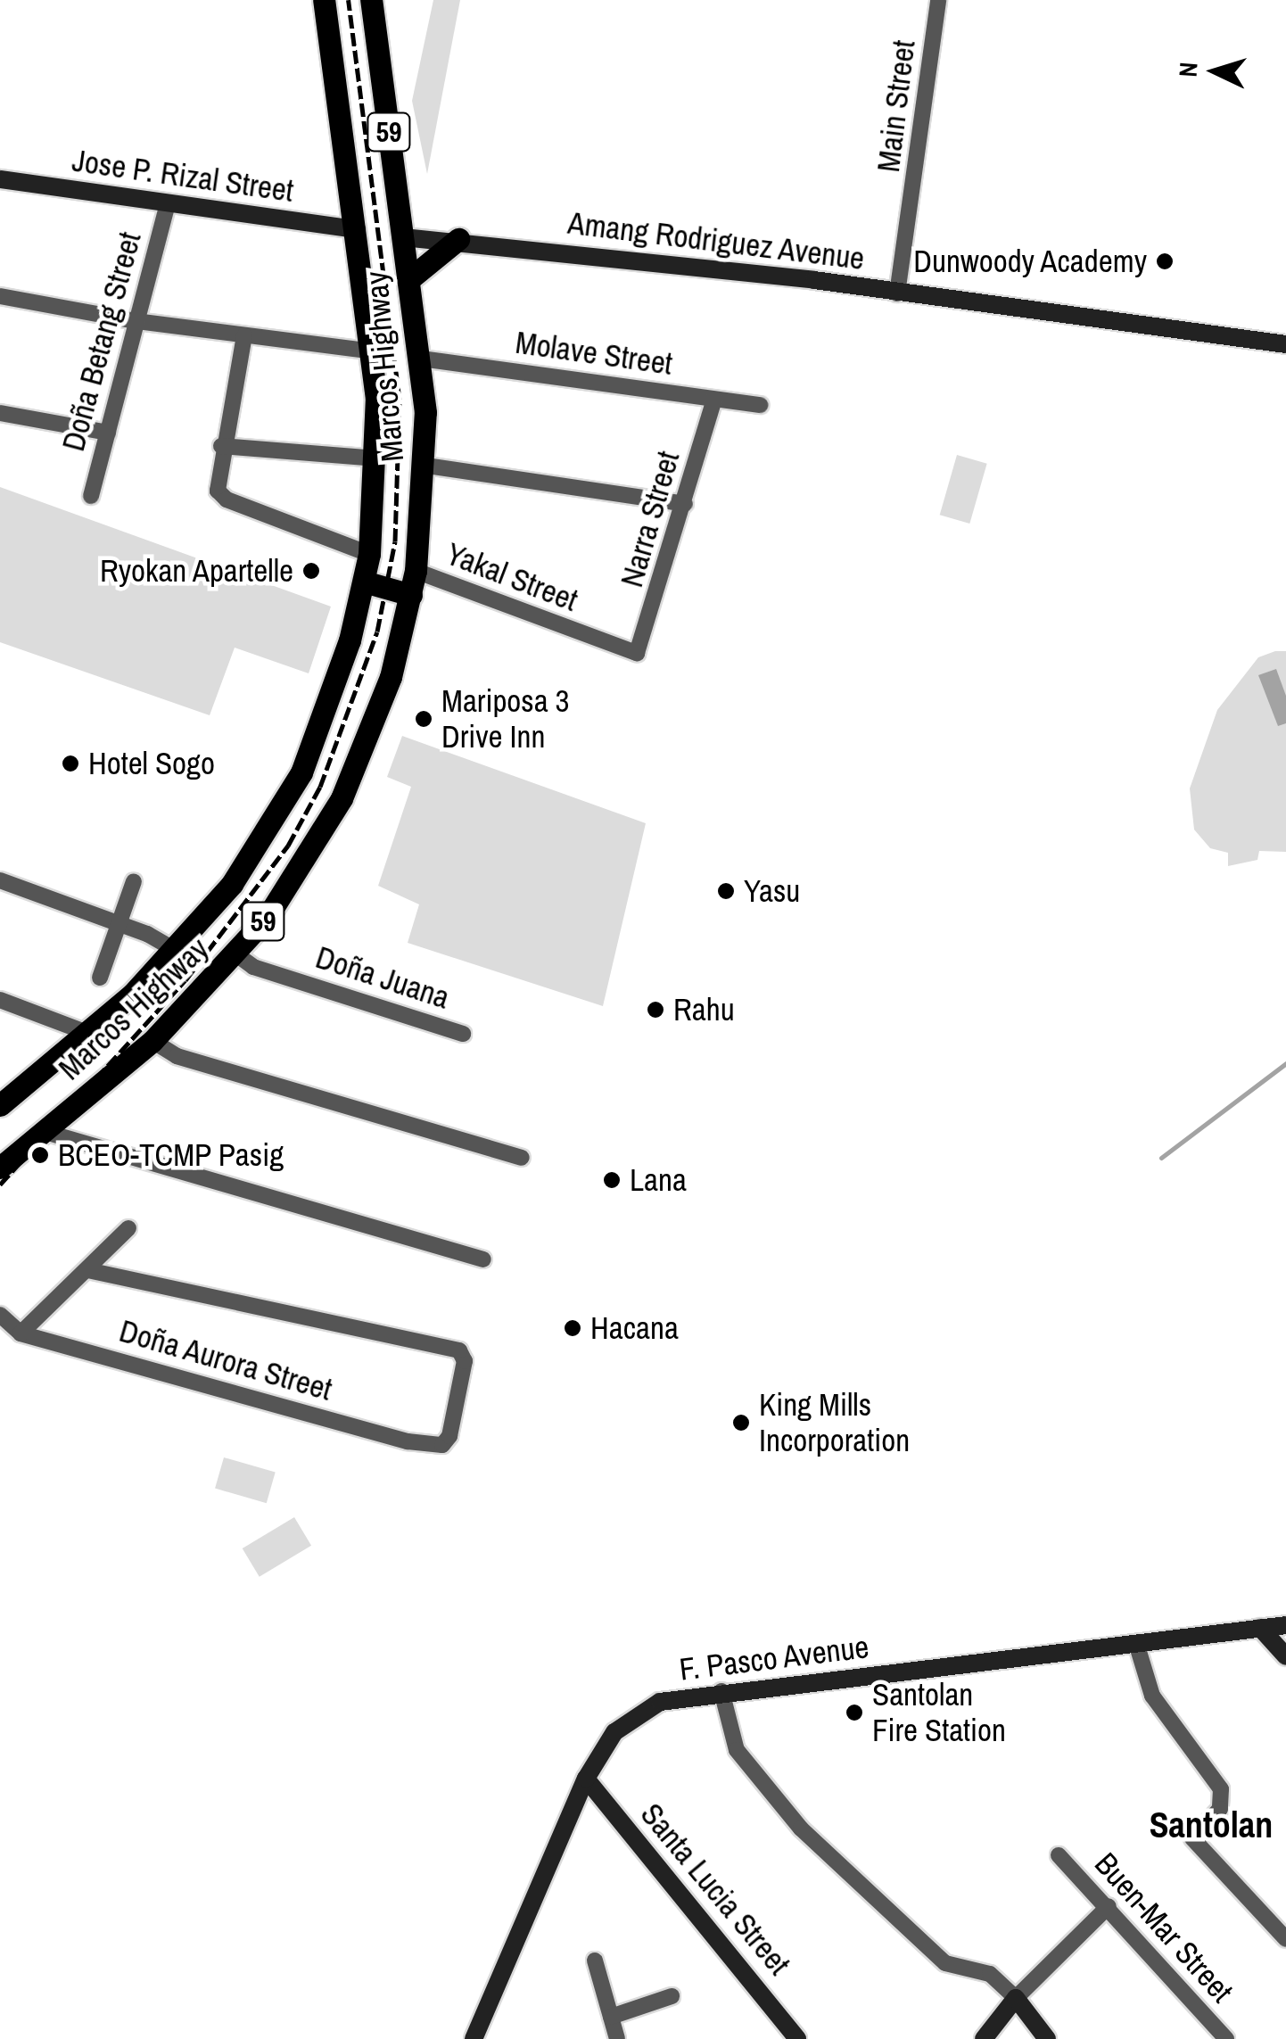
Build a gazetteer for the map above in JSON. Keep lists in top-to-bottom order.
{
  "streets": {
    "main road": ["59", "Marcos Highway"],
    "street": [
      "Main Street",
      "Jose P. Rizal Street",
      "Amang Rodriguez Avenue",
      "Doña Betang Street",
      "Molave Street",
      "Narra Street",
      "Yakal Street",
      "Doña Juana",
      "Doña Aurora Street",
      "F. Pasco Avenue",
      "Santa Lucia Street",
      "Buen-Mar Street"
    ]
  },
  "crossings": [
    ["Main Street", "Amang Rodriguez Avenue"],
    ["Jose P. Rizal Street", "Doña Betang Street"],
    ["Jose P. Rizal Street", "Marcos Highway"],
    ["Amang Rodriguez Avenue", "Marcos Highway"],
    ["Molave Street", "Marcos Highway"],
    ["Molave Street", "Narra Street"],
    ["Marcos Highway", "Yakal Street"],
    ["Marcos Highway", "Doña Juana"],
    ["Narra Street", "Yakal Street"],
    ["F. Pasco Avenue", "Santa Lucia Street"]
  ],
  "districts": ["Santolan"],
  "places": [
    "Dunwoody Academy",
    "Ryokan Apartelle",
    "Mariposa 3 Drive Inn",
    "Hotel Sogo",
    "Yasu",
    "Rahu",
    "BCEO-TCMP Pasig",
    "Lana",
    "Hacana",
    "King Mills Incorporation",
    "Santolan Fire Station"
  ],
  "north": "left"
}
